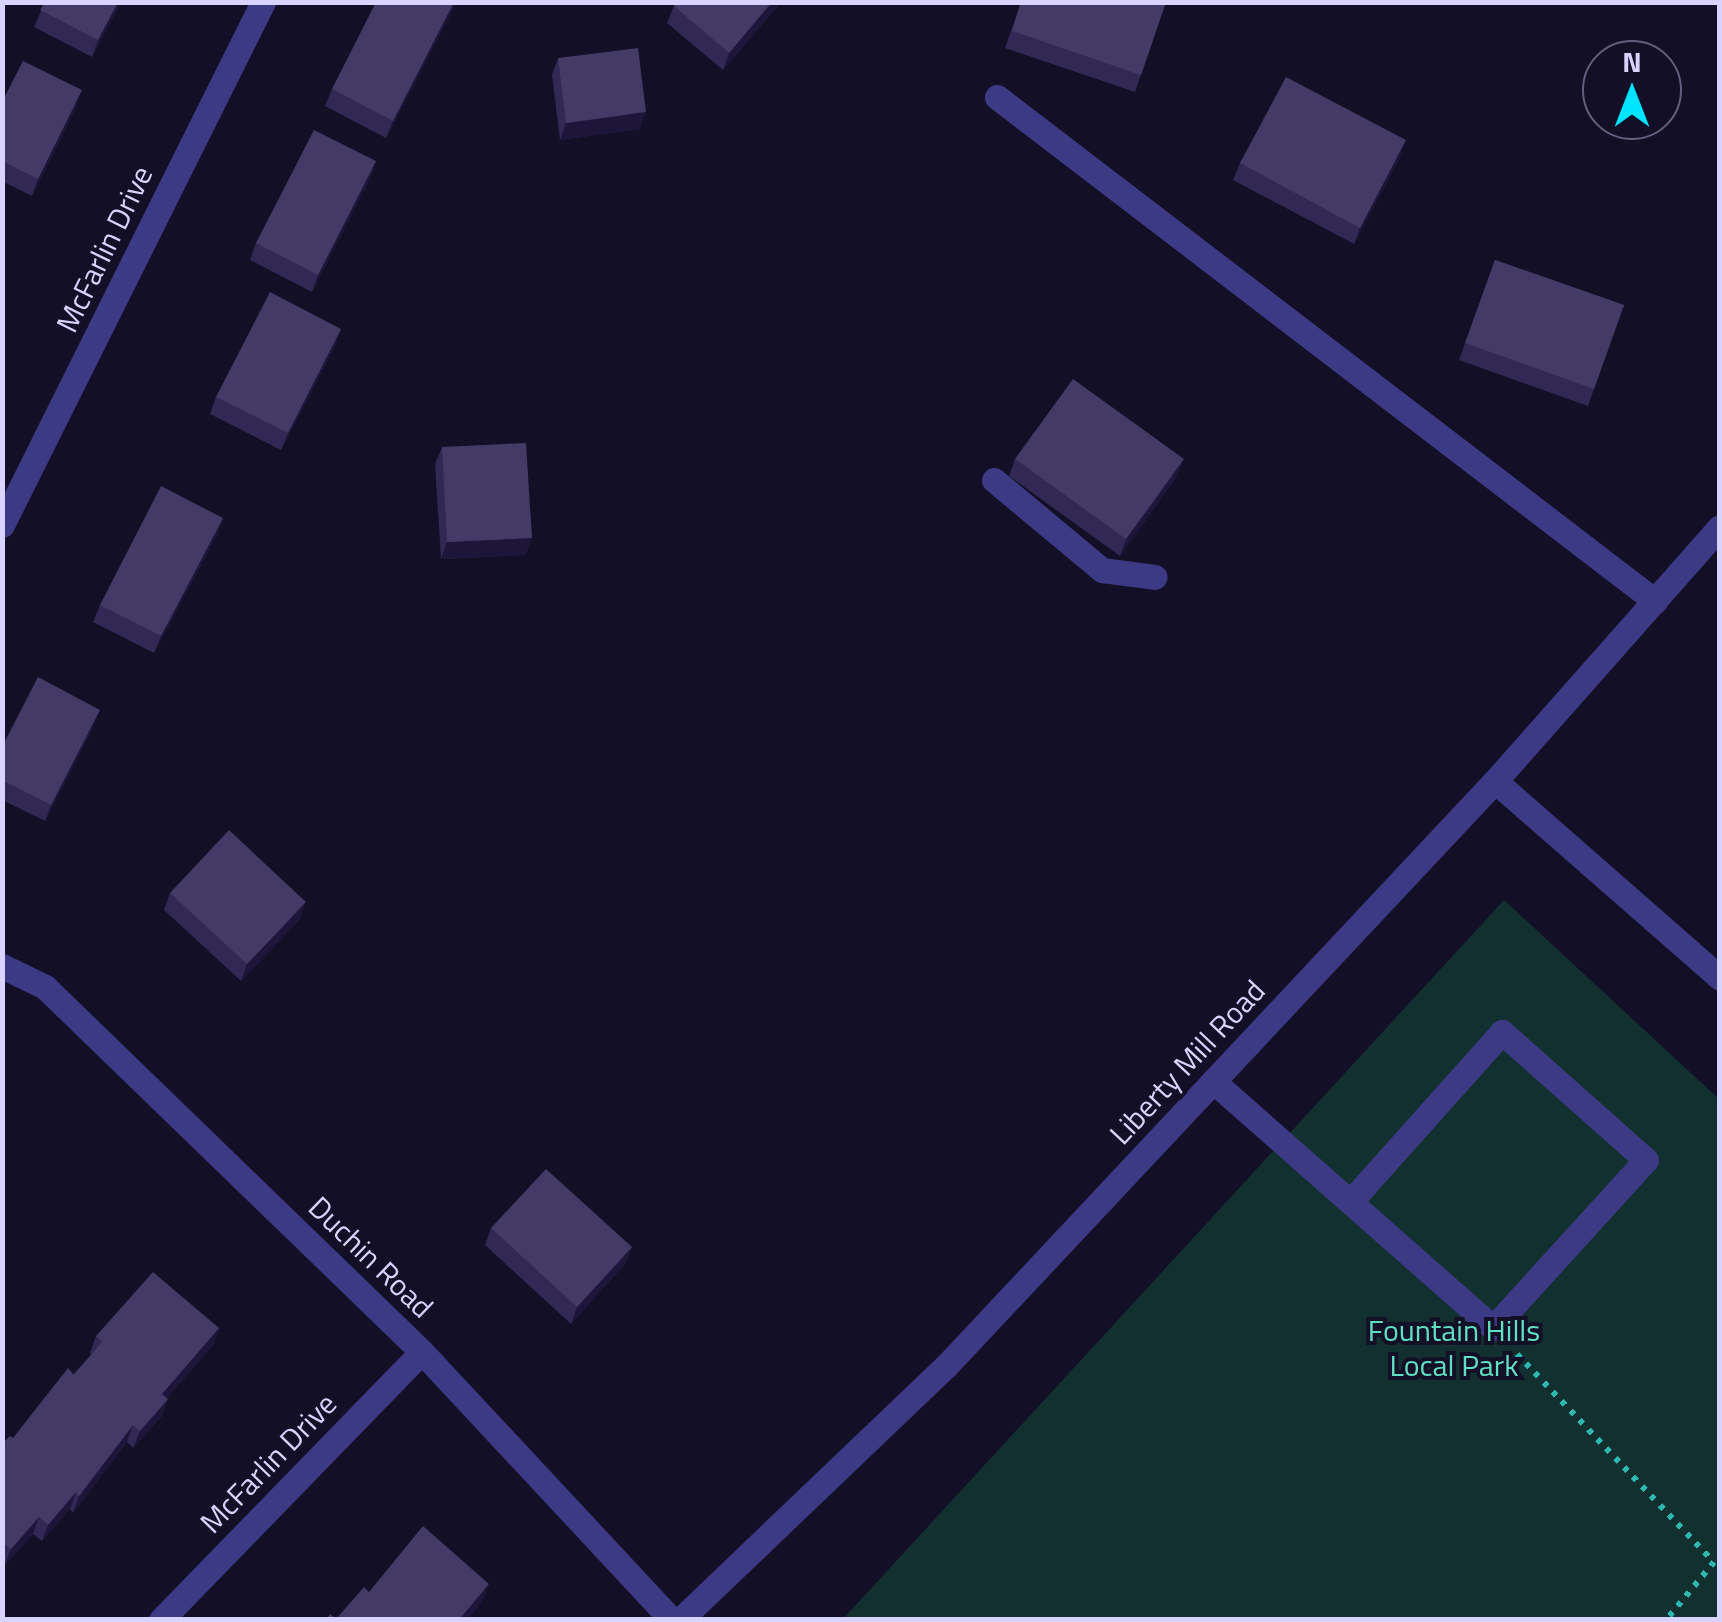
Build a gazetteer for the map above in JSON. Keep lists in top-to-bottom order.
{
  "streets": {
    "street": ["McFarlin Drive", "Liberty Mill Road", "Duchin Road"]
  },
  "crossings": [
    ["McFarlin Drive", "Duchin Road"],
    ["Liberty Mill Road", "Duchin Road"]
  ],
  "parks": ["Fountain Hills Local Park"],
  "north": "top"
}
